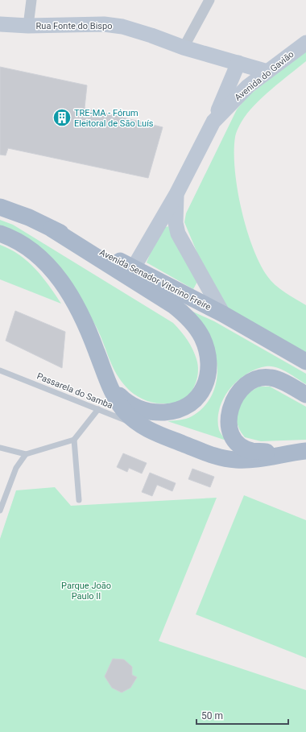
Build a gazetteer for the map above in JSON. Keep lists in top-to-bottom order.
{
  "streets": {
    "main road": ["Avenida Senador Vitorino Freire"],
    "street": ["Rua Fonte do Bispo", "Avenida do Gavião"],
    "lane": ["Passarela do Samba"]
  },
  "crossings": [
    ["Rua Fonte do Bispo", "Avenida do Gavião"],
    ["Avenida do Gavião", "Avenida Senador Vitorino Freire"]
  ],
  "parks": ["Parque João Paulo II"],
  "places": {
    "building": ["TRE-MA - Fórum Eleitoral de São Luís"]
  },
  "scale_bar": "50 m"
}
